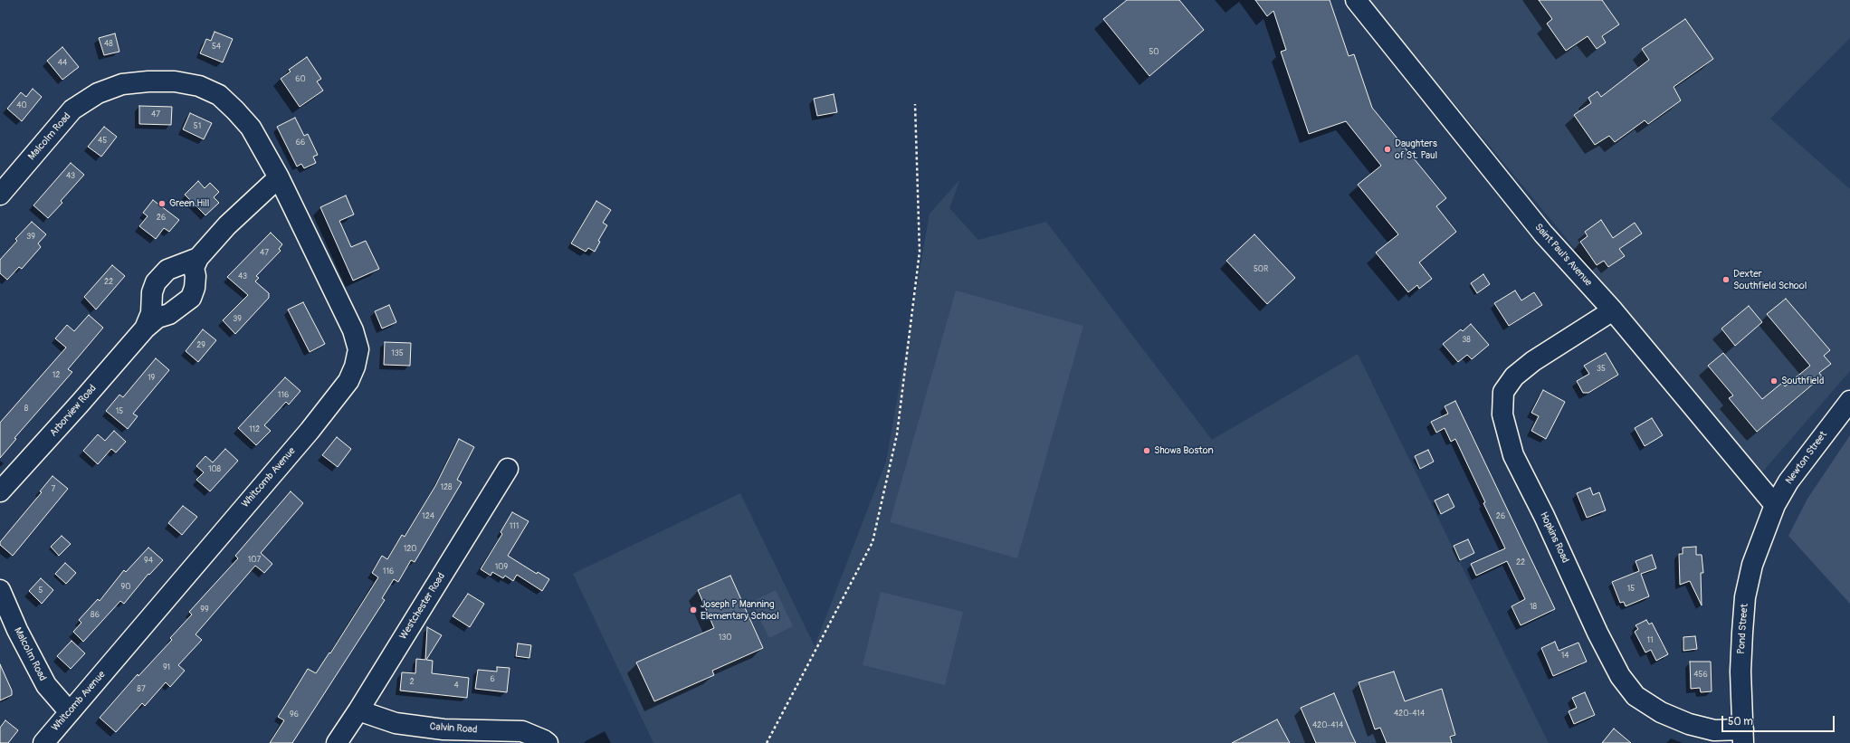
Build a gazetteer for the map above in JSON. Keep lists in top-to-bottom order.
{
  "streets": {
    "street": [
      "Malcolm Road",
      "Saint Paul's Avenue",
      "Arborview Road",
      "Newton Street",
      "Whitcomb Avenue",
      "Hopkins Road",
      "Westchester Road",
      "Pond Street",
      "Calvin Road"
    ]
  },
  "crossings": [
    ["Malcolm Road", "Arborview Road"],
    ["Malcolm Road", "Whitcomb Avenue"],
    ["Saint Paul's Avenue", "Newton Street"],
    ["Saint Paul's Avenue", "Hopkins Road"],
    ["Saint Paul's Avenue", "Pond Street"],
    ["Arborview Road", "Whitcomb Avenue"],
    ["Newton Street", "Pond Street"],
    ["Hopkins Road", "Pond Street"],
    ["Westchester Road", "Calvin Road"]
  ],
  "places": [
    "Daughters of St. Paul",
    "Green Hill",
    "Dexter Southfield School",
    "Southfield",
    "Showa Boston",
    "Joseph P Manning Elementary School"
  ],
  "house_numbers": [
    "48",
    "54",
    "50",
    "44",
    "60",
    "40",
    "47",
    "51",
    "45",
    "66",
    "43",
    "26",
    "39",
    "47",
    "50R",
    "43",
    "22",
    "39",
    "38",
    "29",
    "135",
    "35",
    "12",
    "19",
    "116",
    "8",
    "15",
    "112",
    "108",
    "128",
    "7",
    "124",
    "26",
    "111",
    "120",
    "107",
    "94",
    "22",
    "109",
    "116",
    "90",
    "15",
    "5",
    "18",
    "99",
    "86",
    "130",
    "11",
    "14",
    "91",
    "456",
    "6",
    "2",
    "4",
    "87",
    "420-414",
    "96",
    "420-414"
  ],
  "scale_bar": "50 m"
}
